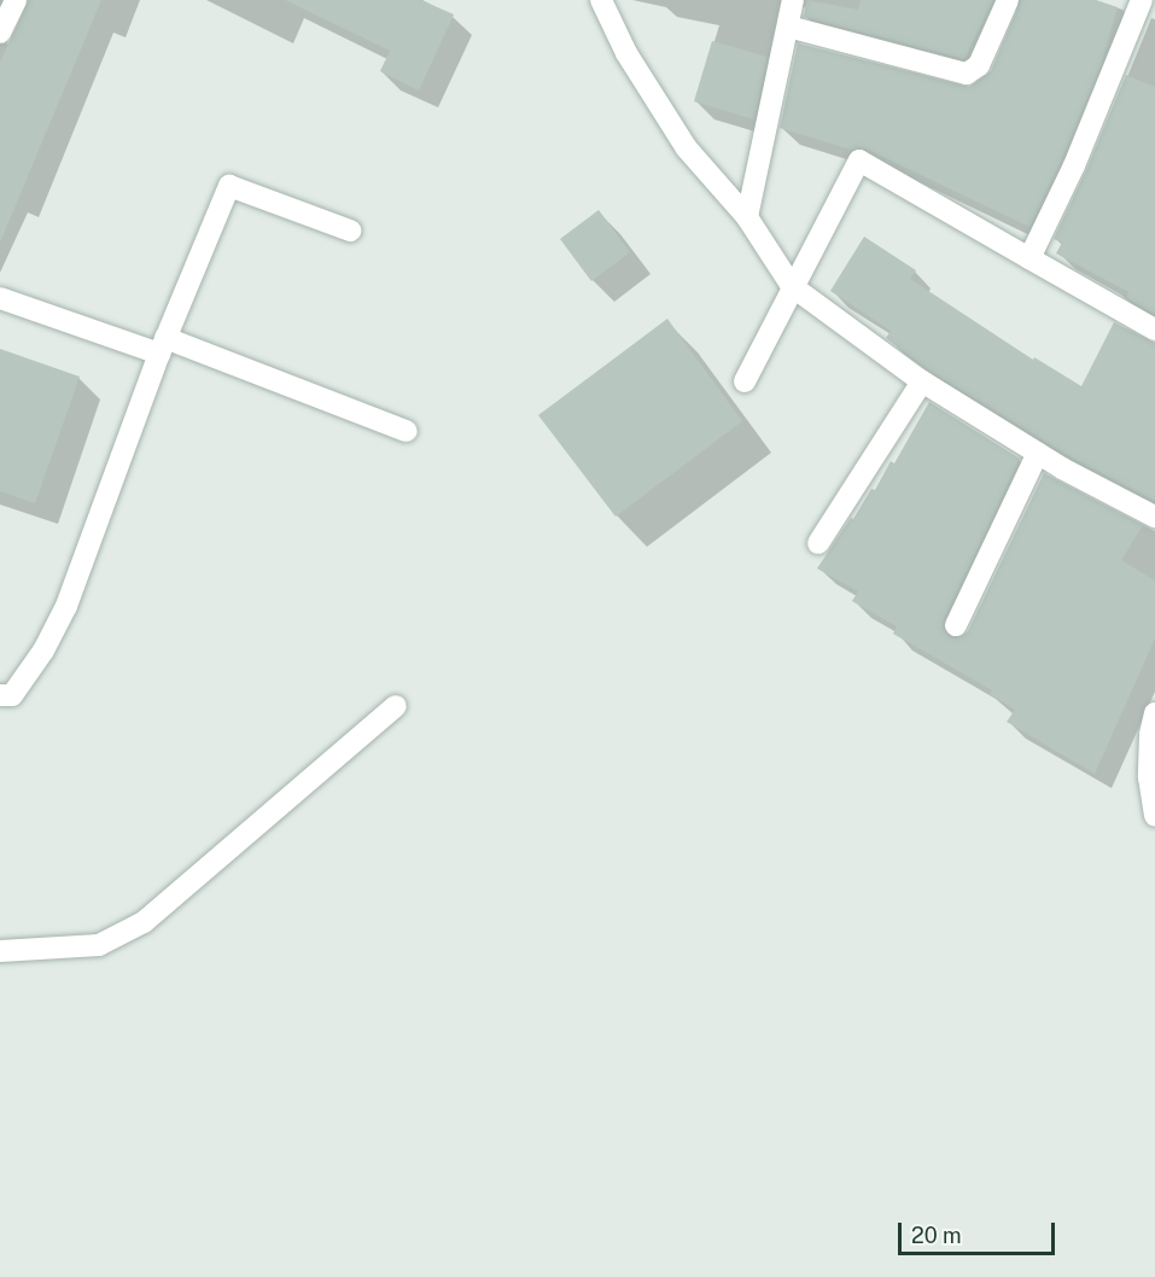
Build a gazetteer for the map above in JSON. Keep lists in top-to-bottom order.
{
  "scale_bar": "20 m"
}
